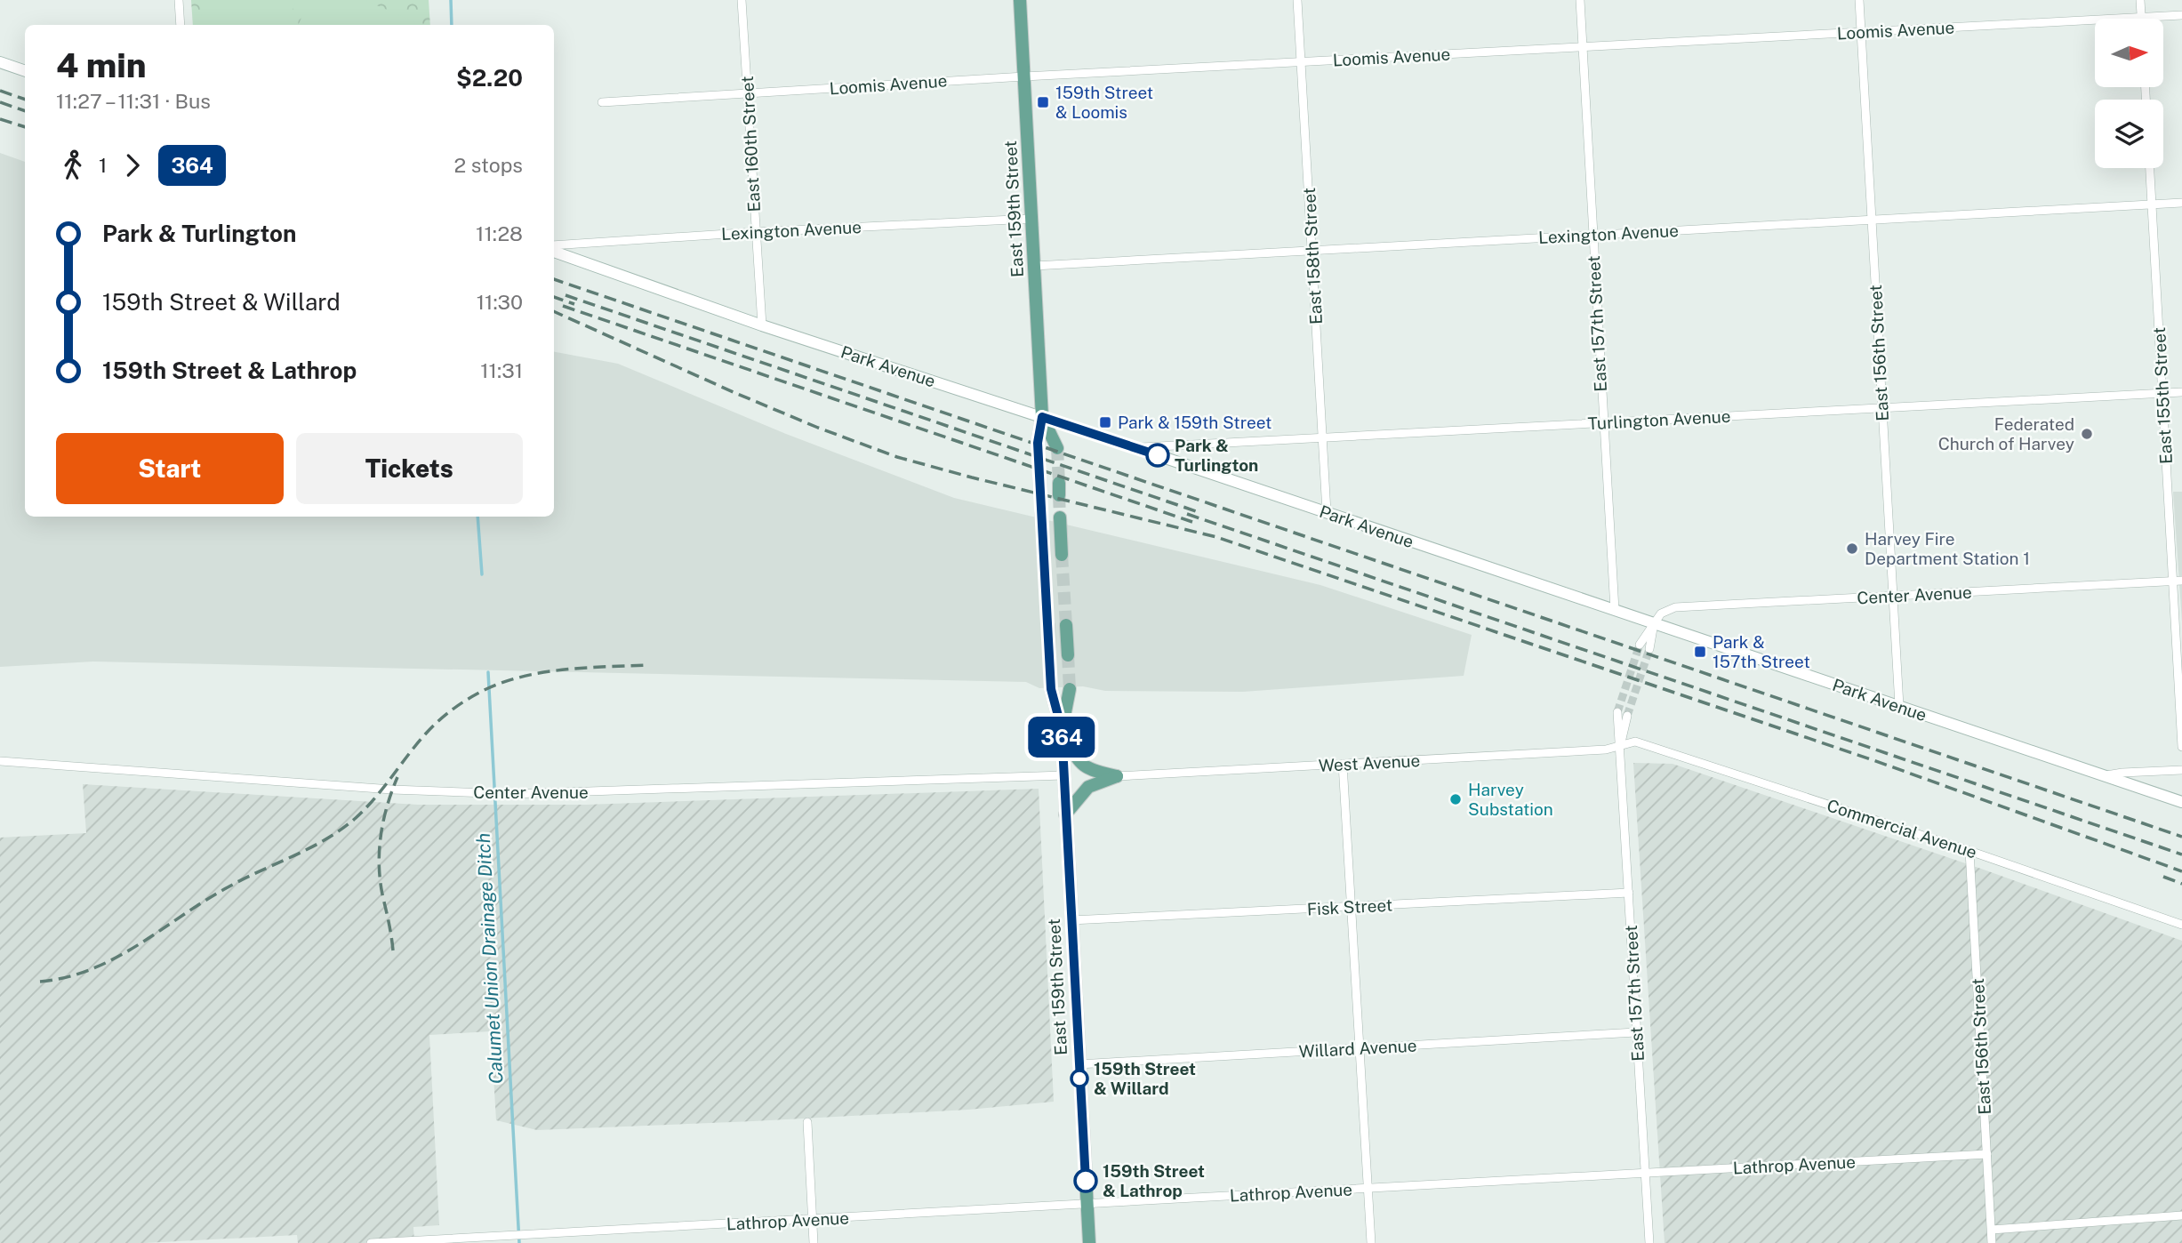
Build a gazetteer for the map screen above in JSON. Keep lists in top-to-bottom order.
{
  "streets": {
    "main road": ["East 159th Street"],
    "street": [
      "Loomis Avenue",
      "East 160th Street",
      "Lexington Avenue",
      "East 158th Street",
      "East 157th Street",
      "East 156th Street",
      "Park Avenue",
      "East 155th Street",
      "Turlington Avenue",
      "Center Avenue",
      "West Avenue",
      "Commercial Avenue",
      "Fisk Street",
      "Willard Avenue",
      "Lathrop Avenue"
    ]
  },
  "crossings": [
    ["Loomis Avenue", "East 160th Street"],
    ["Loomis Avenue", "East 159th Street"],
    ["Loomis Avenue", "East 158th Street"],
    ["Loomis Avenue", "East 157th Street"],
    ["Loomis Avenue", "East 156th Street"],
    ["East 160th Street", "Lexington Avenue"],
    ["East 160th Street", "Park Avenue"],
    ["East 159th Street", "Lexington Avenue"],
    ["East 159th Street", "Park Avenue"],
    ["East 159th Street", "Center Avenue"],
    ["East 159th Street", "Fisk Street"],
    ["East 159th Street", "Willard Avenue"],
    ["East 159th Street", "Lathrop Avenue"],
    ["Lexington Avenue", "East 158th Street"],
    ["Lexington Avenue", "East 157th Street"],
    ["Lexington Avenue", "East 156th Street"],
    ["Lexington Avenue", "East 155th Street"],
    ["East 158th Street", "Park Avenue"],
    ["East 158th Street", "Turlington Avenue"],
    ["East 157th Street", "Park Avenue"],
    ["East 157th Street", "Turlington Avenue"],
    ["East 157th Street", "West Avenue"],
    ["East 157th Street", "Commercial Avenue"],
    ["East 157th Street", "Fisk Street"],
    ["East 157th Street", "Willard Avenue"],
    ["East 157th Street", "Lathrop Avenue"],
    ["East 156th Street", "Park Avenue"],
    ["East 156th Street", "Turlington Avenue"],
    ["East 156th Street", "Center Avenue"],
    ["East 156th Street", "Commercial Avenue"],
    ["East 156th Street", "Lathrop Avenue"],
    ["Park Avenue", "Turlington Avenue"],
    ["Park Avenue", "Center Avenue"],
    ["East 155th Street", "Turlington Avenue"],
    ["East 155th Street", "Center Avenue"],
    ["West Avenue", "Commercial Avenue"]
  ],
  "water": ["Calumet Union Drainage Ditch"],
  "places": {
    "transit": ["159th Street & Loomis", "Park & 159th Street", "Park & 157th Street"],
    "other": [
      "Federated Church of Harvey",
      "Park & Turlington",
      "Harvey Fire Department Station 1",
      "Harvey Substation",
      "159th Street & Willard",
      "159th Street & Lathrop"
    ]
  },
  "lines": ["bus line 364"],
  "north": "right",
  "page": {
    "on_map": "364",
    "heading": ["4 min", "11:27 – 11:31 · Bus", "$2.20"],
    "legs": ["1", "364", "2 stops"],
    "list": [
      {
        "name": "Park & Turlington",
        "value": "11:28"
      },
      {
        "name": "159th Street & Willard",
        "value": "11:30"
      },
      {
        "name": "159th Street & Lathrop",
        "value": "11:31"
      }
    ],
    "buttons": ["Start", "Tickets"]
  }
}
